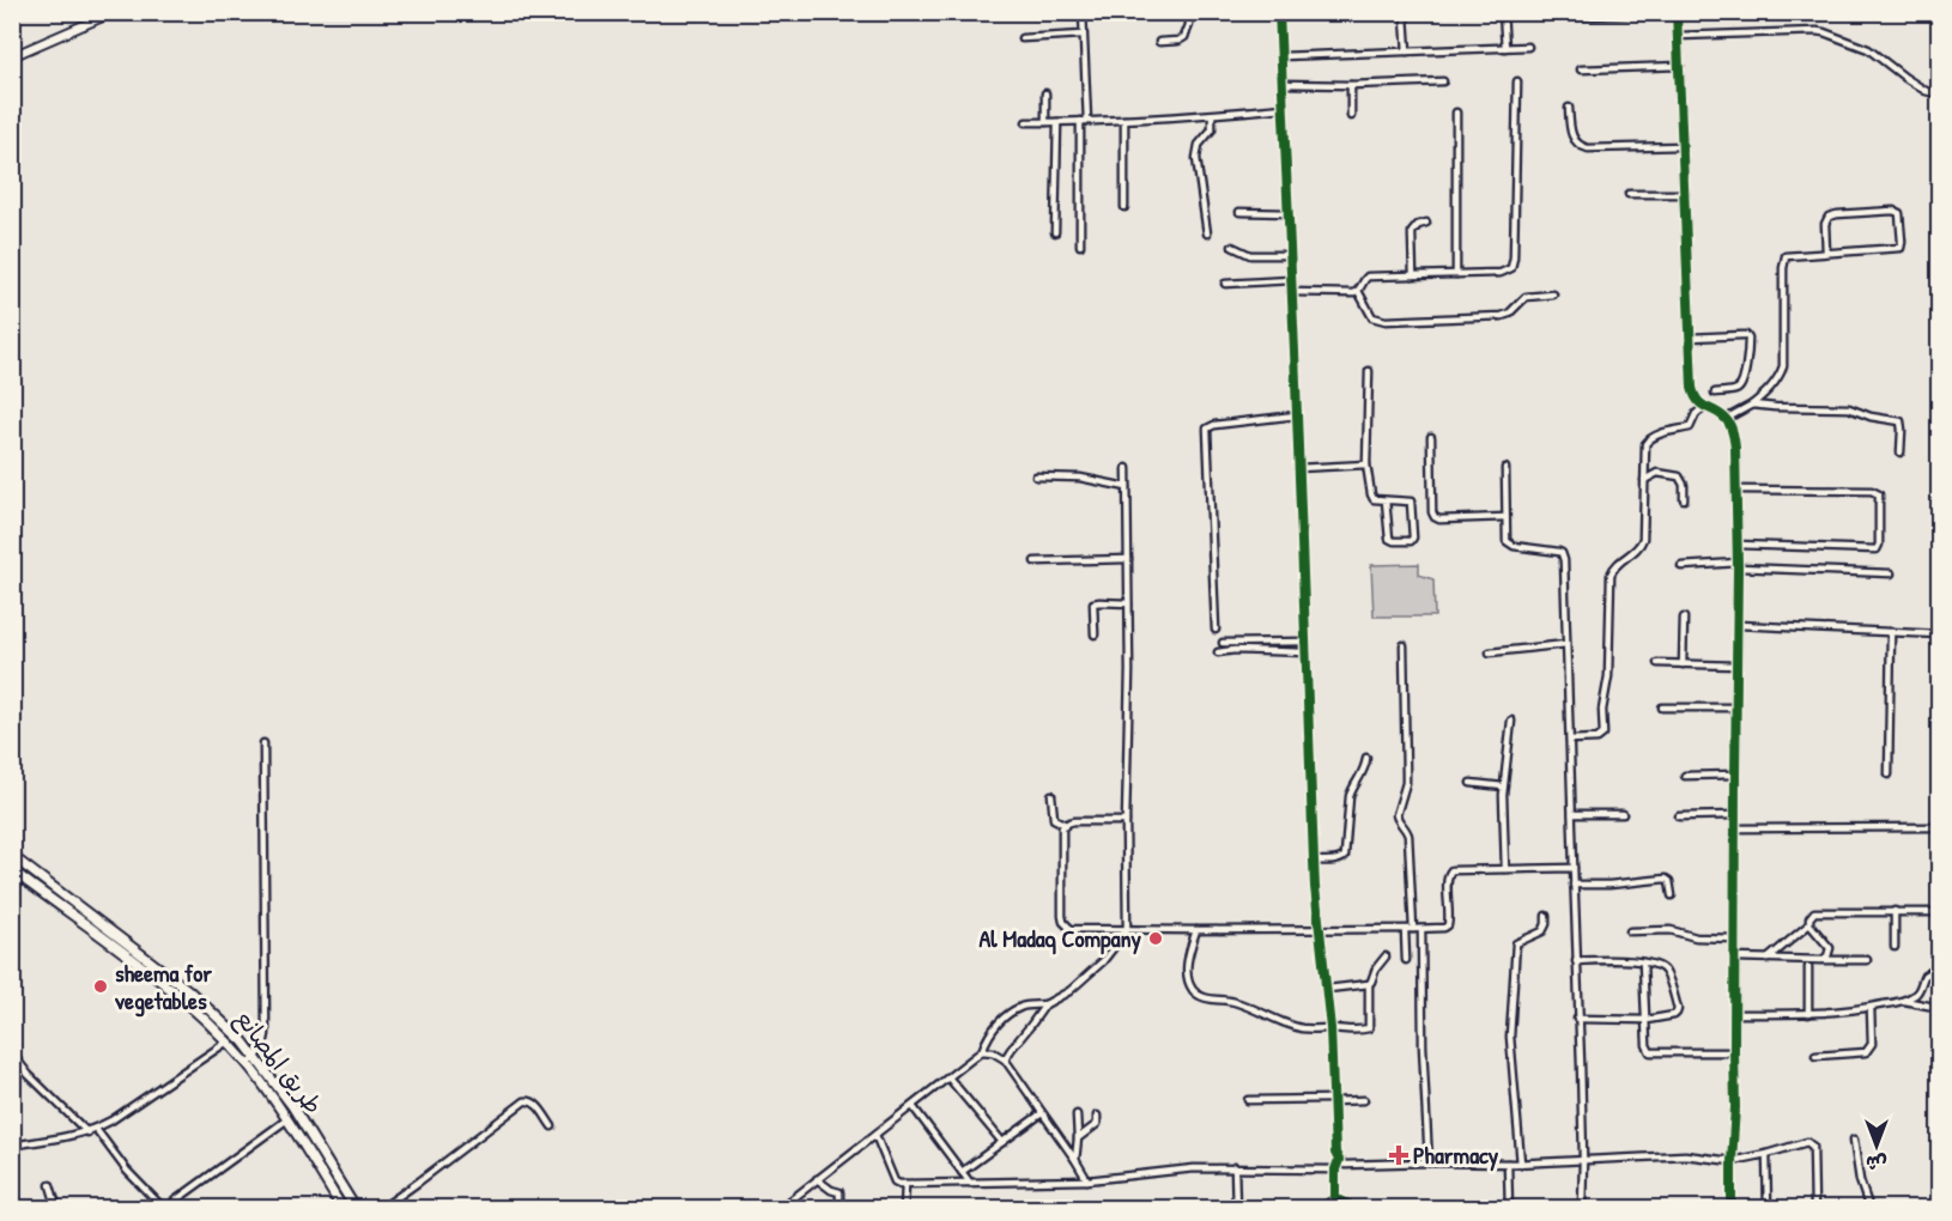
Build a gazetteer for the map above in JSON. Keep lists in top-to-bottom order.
{
  "streets": {
    "main road": ["طريق المصانع"]
  },
  "places": {
    "other": ["Al Madaq Company", "sheema for vegetables"],
    "health": ["Pharmacy"]
  },
  "north": "bottom"
}
